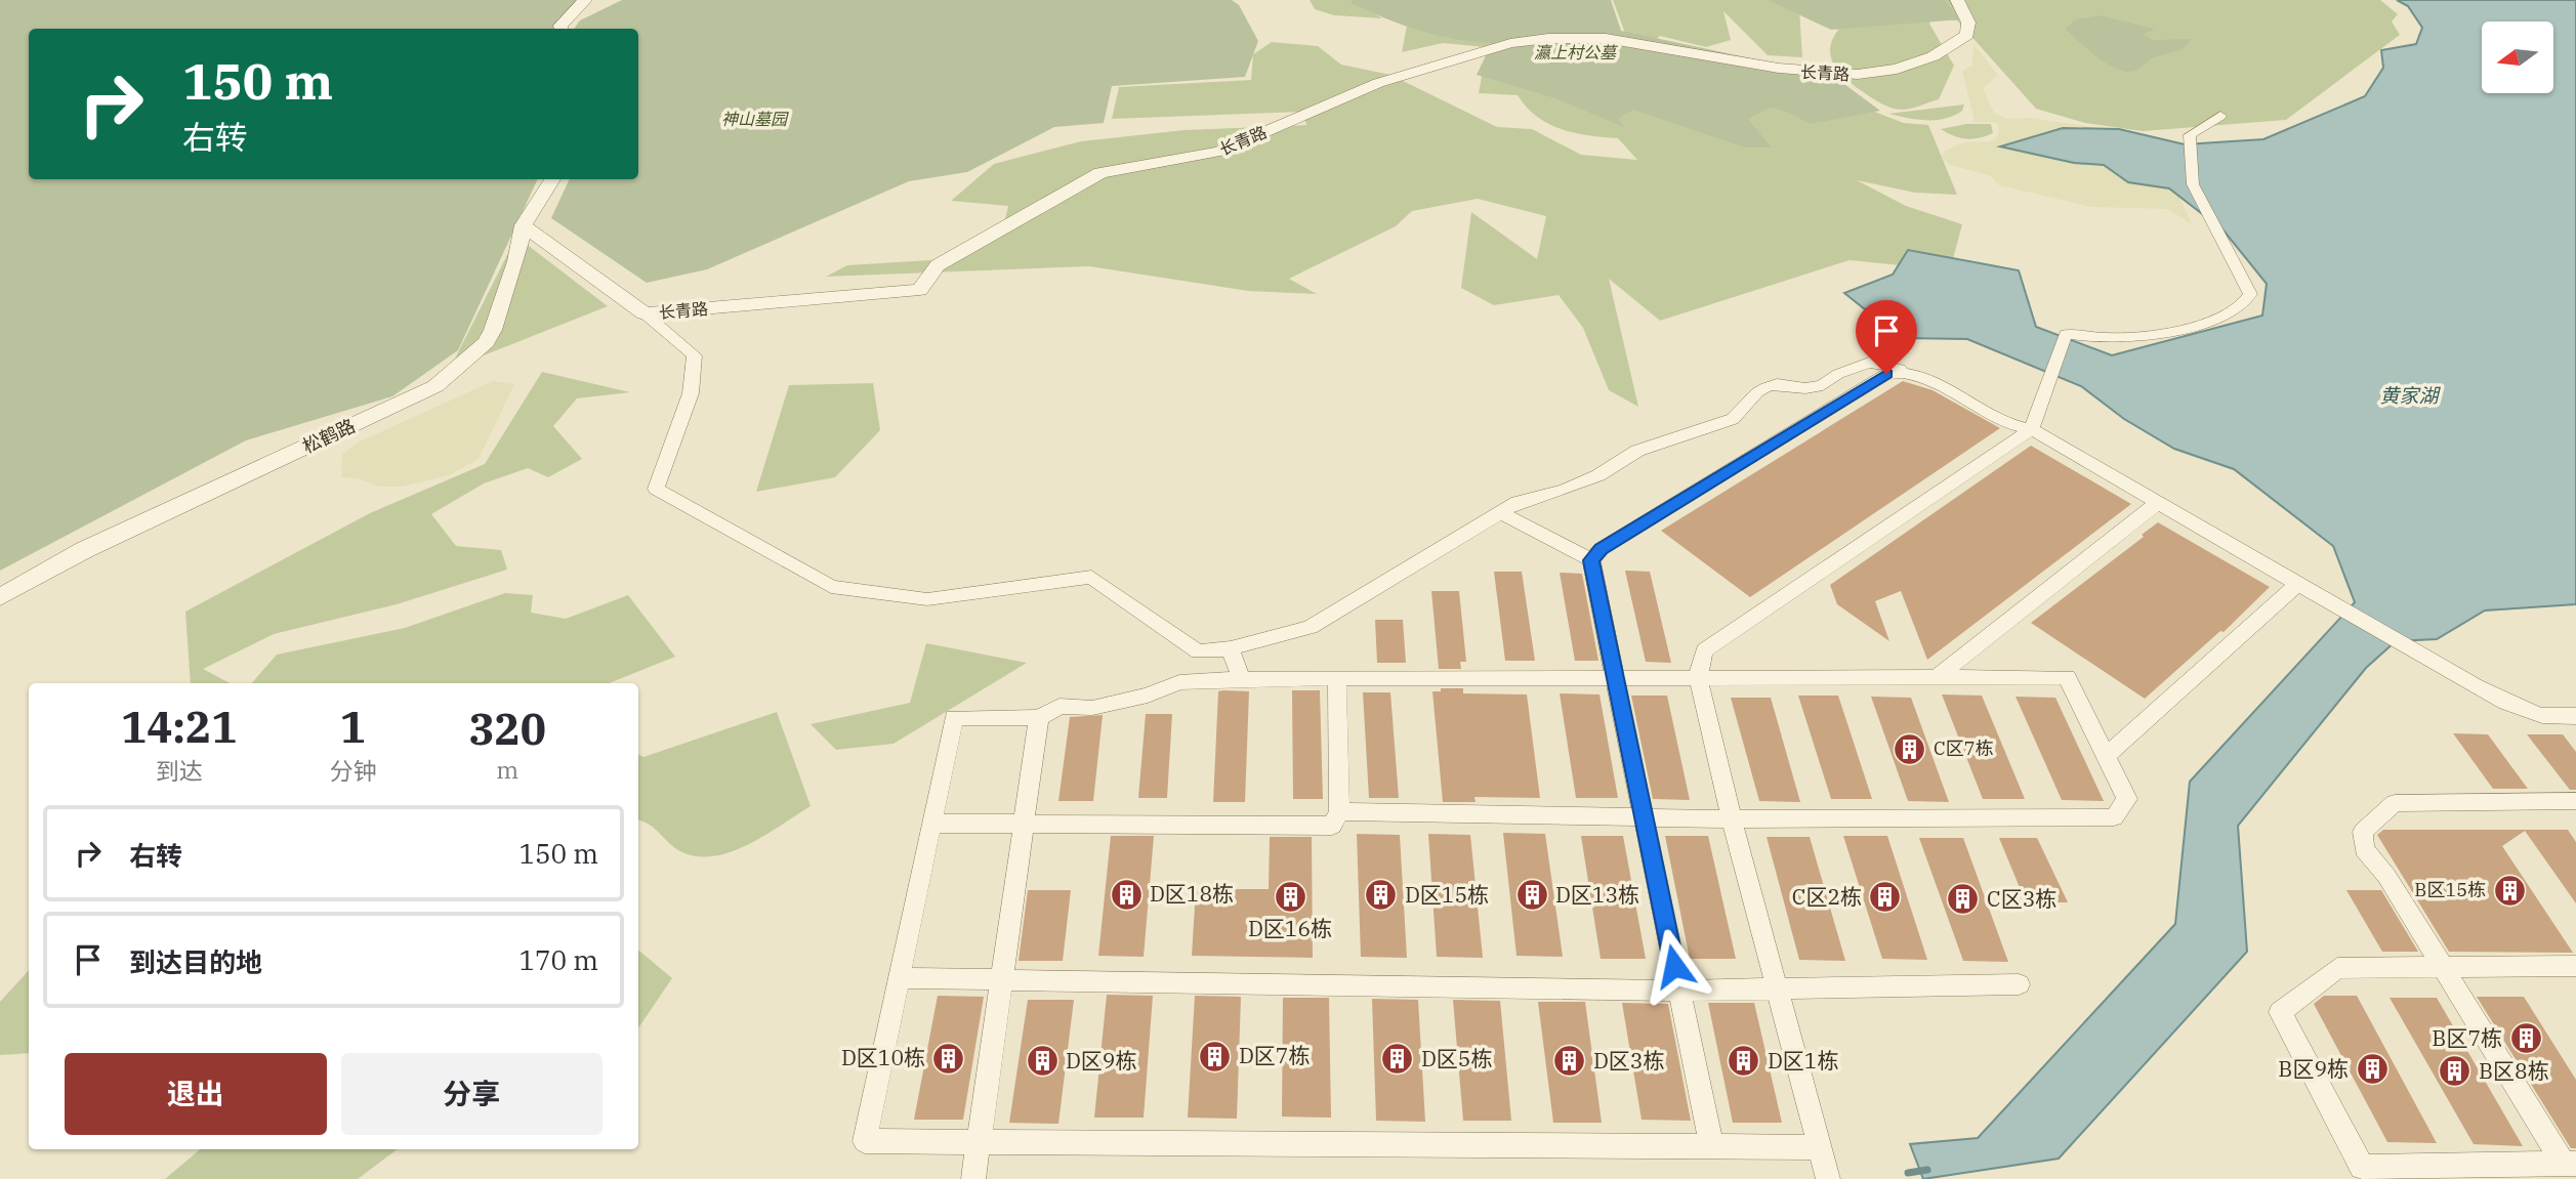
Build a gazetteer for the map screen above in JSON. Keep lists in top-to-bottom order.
{
  "streets": {
    "street": ["长青路", "松鹤路"]
  },
  "crossings": [
    ["长青路", "松鹤路"]
  ],
  "water": ["黄家湖"],
  "parks": ["瀛上村公墓", "神山墓园"],
  "places": {
    "building": [
      "C区7栋",
      "B区15栋",
      "D区18栋",
      "D区15栋",
      "D区13栋",
      "D区16栋",
      "C区2栋",
      "C区3栋",
      "B区7栋",
      "D区7栋",
      "D区10栋",
      "D区5栋",
      "D区9栋",
      "D区3栋",
      "D区1栋",
      "B区9栋",
      "B区8栋"
    ]
  },
  "north": "left",
  "page": {
    "turn": ["150 m", "右转"],
    "eta": [
      "14:21",
      "到达",
      "1",
      "分钟",
      "320",
      "m"
    ],
    "list": [
      {
        "name": "右转",
        "value": "150 m"
      },
      {
        "name": "到达目的地",
        "value": "170 m"
      }
    ],
    "buttons": ["退出", "分享"]
  }
}
